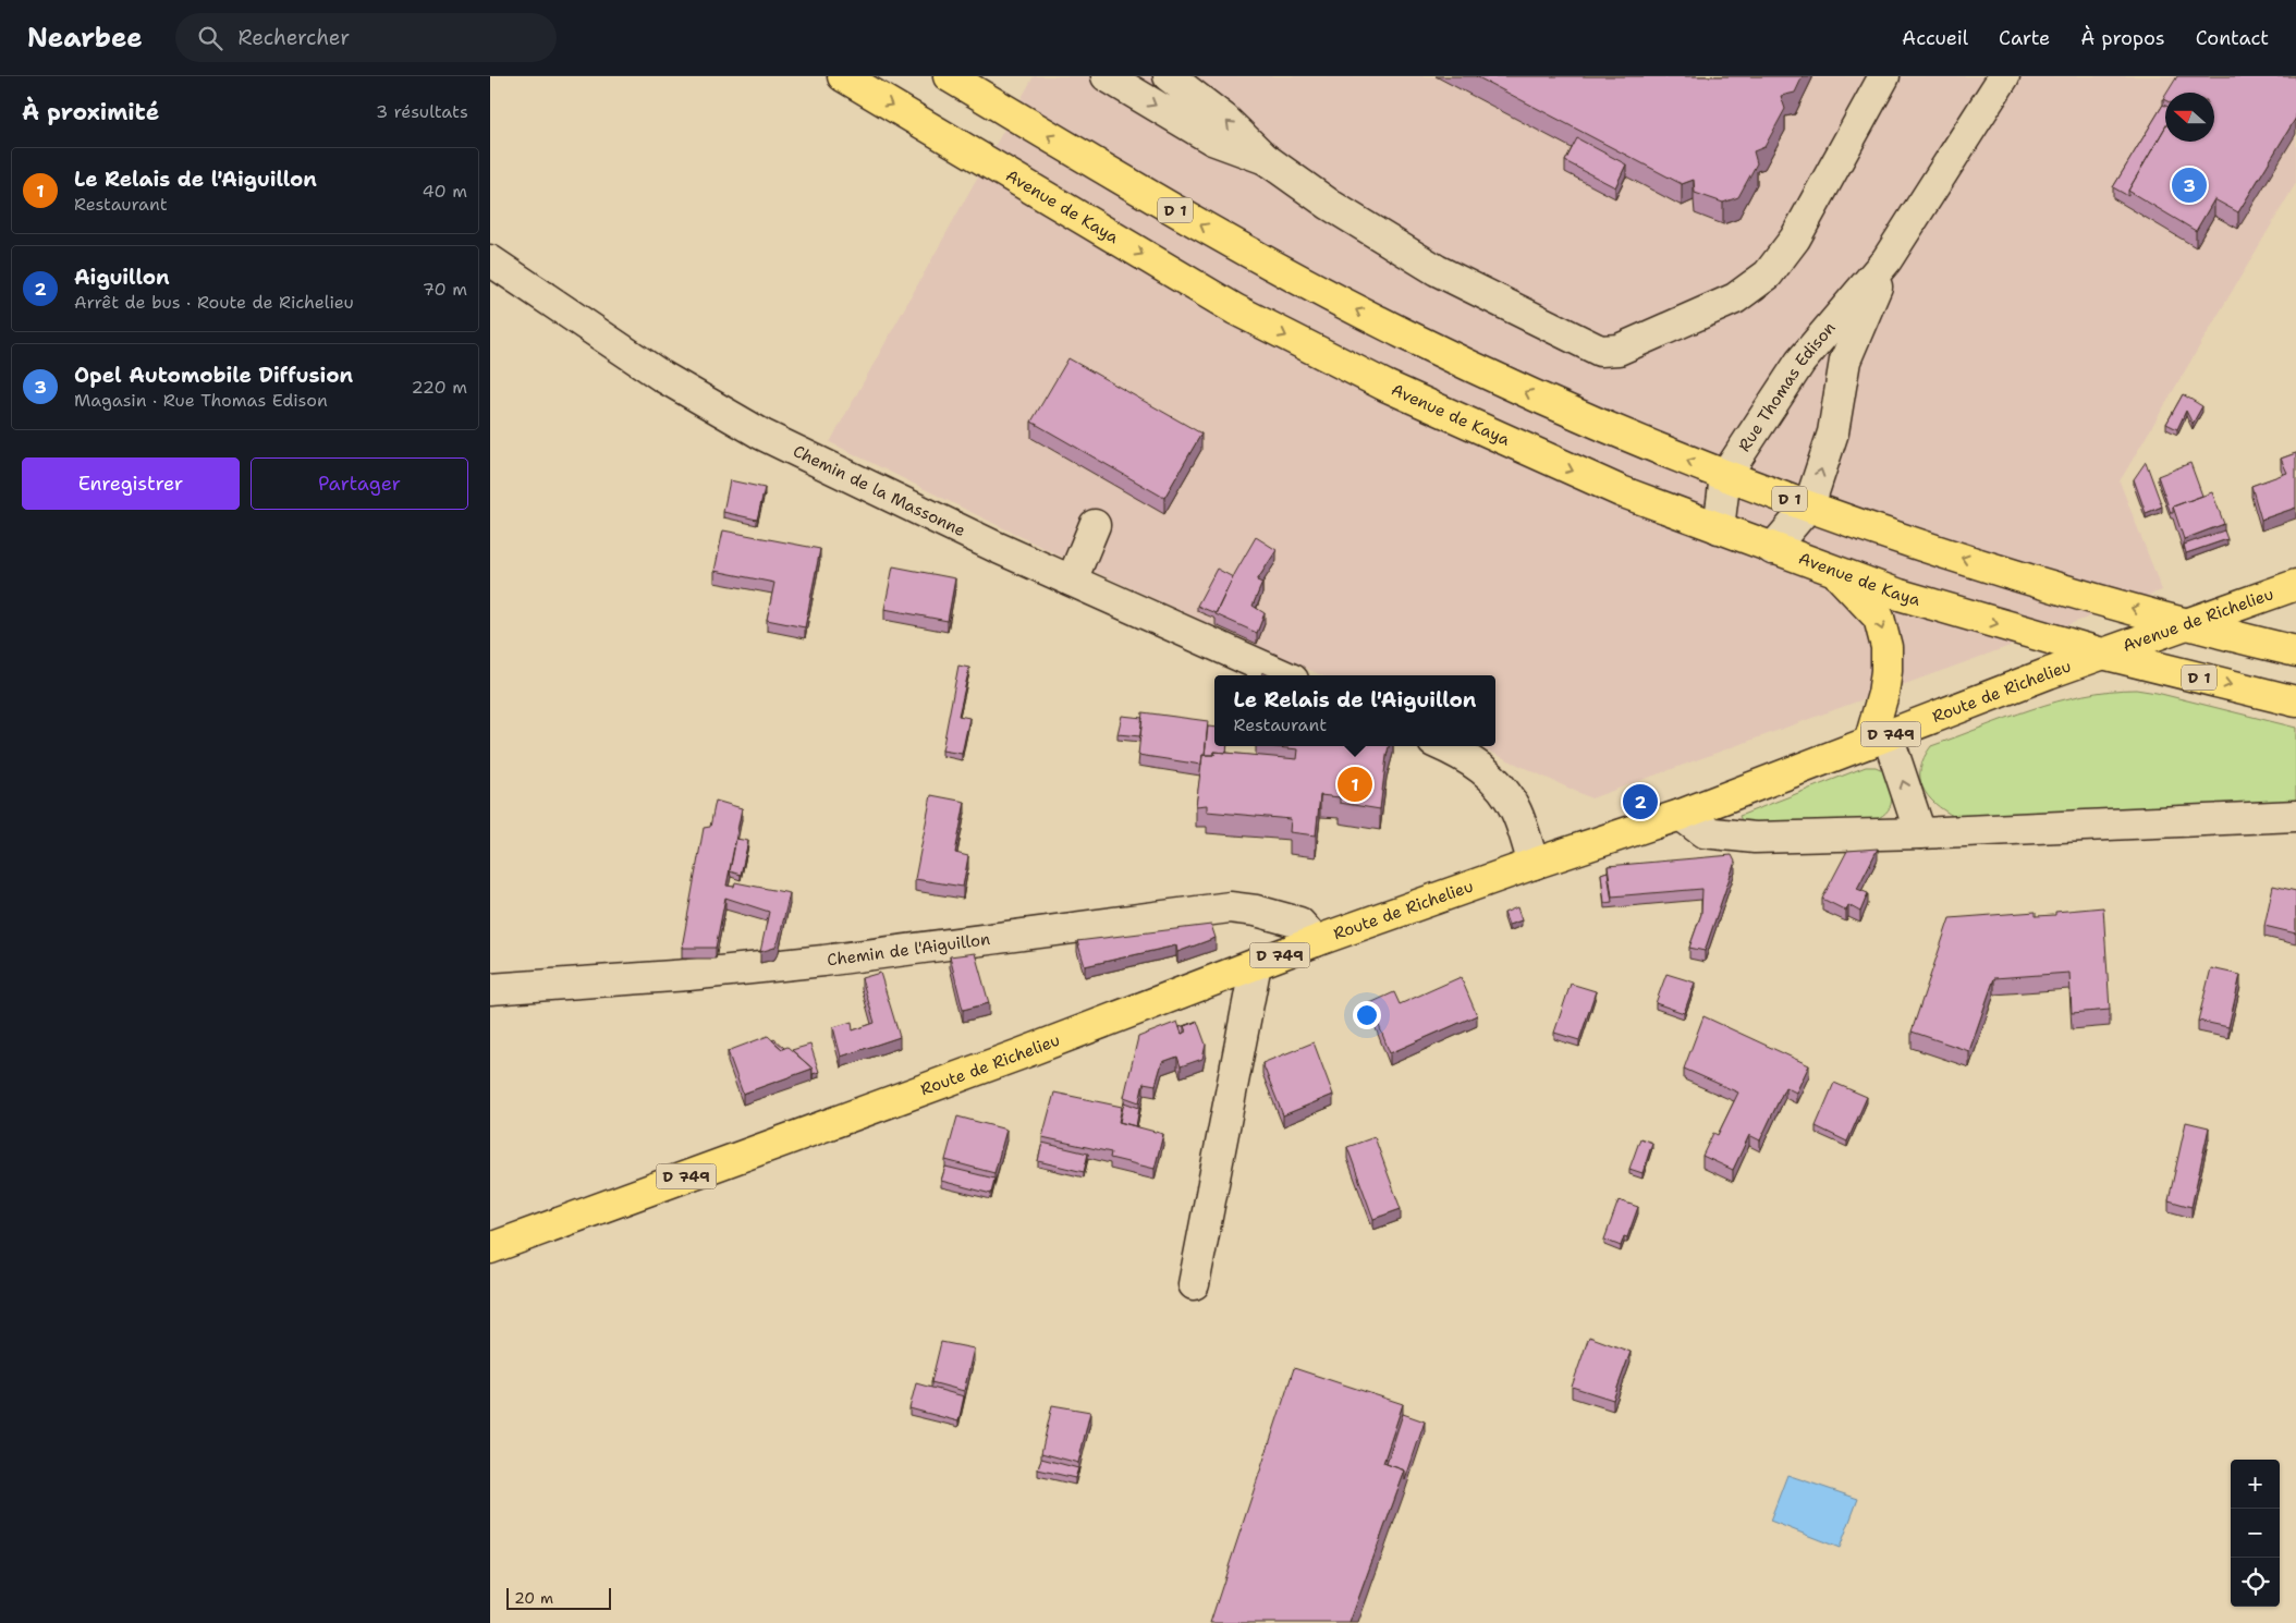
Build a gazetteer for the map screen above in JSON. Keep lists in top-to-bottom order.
{
  "streets": {
    "main road": [
      "Avenue de Kaya",
      "D 1",
      "Avenue de Richelieu",
      "Route de Richelieu",
      "D 749"
    ],
    "street": ["Rue Thomas Edison", "Chemin de la Massonne", "Chemin de l'Aiguillon"]
  },
  "crossings": [
    ["Avenue de Kaya", "D 1"],
    ["Avenue de Kaya", "Rue Thomas Edison"],
    ["Avenue de Kaya", "Avenue de Richelieu"],
    ["Avenue de Kaya", "Route de Richelieu"],
    ["D 1", "Rue Thomas Edison"],
    ["D 1", "Avenue de Richelieu"],
    ["D 1", "Route de Richelieu"],
    ["Avenue de Richelieu", "Route de Richelieu"],
    ["Route de Richelieu", "Chemin de l'Aiguillon"]
  ],
  "scale_bar": "20 m",
  "north": "left",
  "page": {
    "header": "Nearbee",
    "search": "Rechercher",
    "nav": [
      "Accueil",
      "Carte",
      "À propos",
      "Contact"
    ],
    "heading": ["À proximité", "3 résultats"],
    "list": [
      {
        "mark": "1",
        "name": "Le Relais de l'Aiguillon",
        "note": "Restaurant",
        "value": "40 m"
      },
      {
        "mark": "2",
        "name": "Aiguillon",
        "note": "Arrêt de bus · Route de Richelieu",
        "value": "70 m"
      },
      {
        "mark": "3",
        "name": "Opel Automobile Diffusion",
        "note": "Magasin · Rue Thomas Edison",
        "value": "220 m"
      }
    ],
    "pins": ["3", "1", "2"],
    "buttons": ["Enregistrer", "Partager"],
    "popup": ["Le Relais de l'Aiguillon", "Restaurant"],
    "map_buttons": ["+", "−"],
    "scale": "20 m"
  }
}
